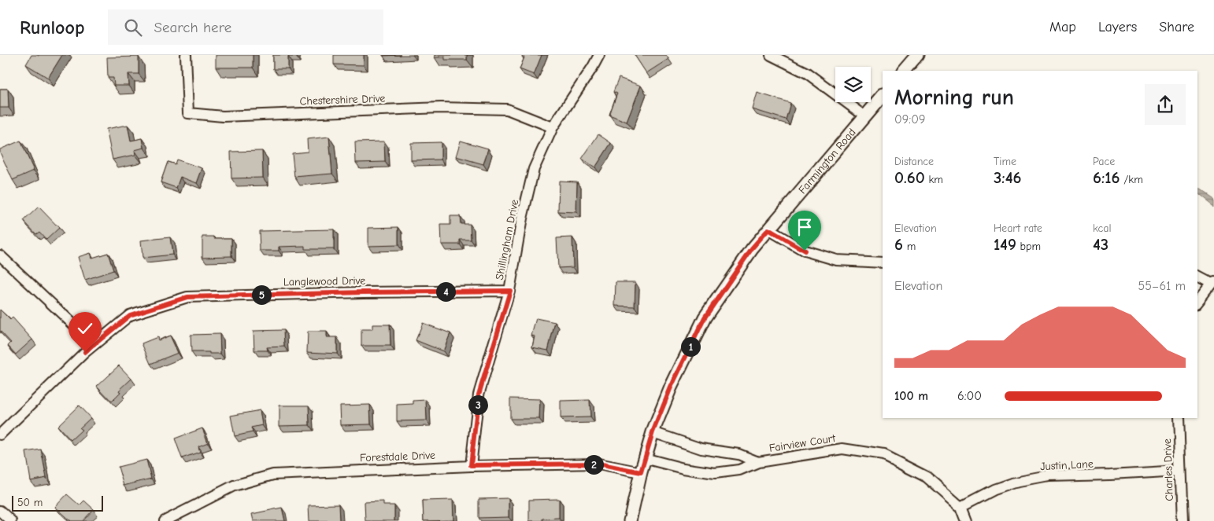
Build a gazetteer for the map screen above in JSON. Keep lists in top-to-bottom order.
{
  "streets": {
    "street": [
      "Chestershire Drive",
      "Farmington Road",
      "Shillingham Drive",
      "Langlewood Drive",
      "Fairview Court",
      "Forestdale Drive",
      "Justin Lane",
      "Charles Drive"
    ]
  },
  "crossings": [
    ["Chestershire Drive", "Shillingham Drive"],
    ["Farmington Road", "Fairview Court"],
    ["Farmington Road", "Forestdale Drive"],
    ["Shillingham Drive", "Langlewood Drive"],
    ["Shillingham Drive", "Forestdale Drive"],
    ["Fairview Court", "Justin Lane"],
    ["Justin Lane", "Charles Drive"]
  ],
  "scale_bar": "50 m",
  "page": {
    "header": "Runloop",
    "search": "Search here",
    "nav": ["Map", "Layers", "Share"],
    "heading": ["Morning run", "09:09"],
    "stats": [
      ["Distance", "0.60 km"],
      ["Time", "3:46"],
      ["Pace", "6:16 /km"],
      ["Elevation", "6 m"],
      ["Heart rate", "149 bpm"],
      ["kcal", "43"]
    ],
    "chart": ["Elevation", "55–61 m"],
    "pins": [
      "4",
      "5",
      "1",
      "3",
      "2"
    ],
    "list": [
      {
        "name": "100 m",
        "note": "6:00"
      }
    ],
    "scale": "50 m"
  }
}
